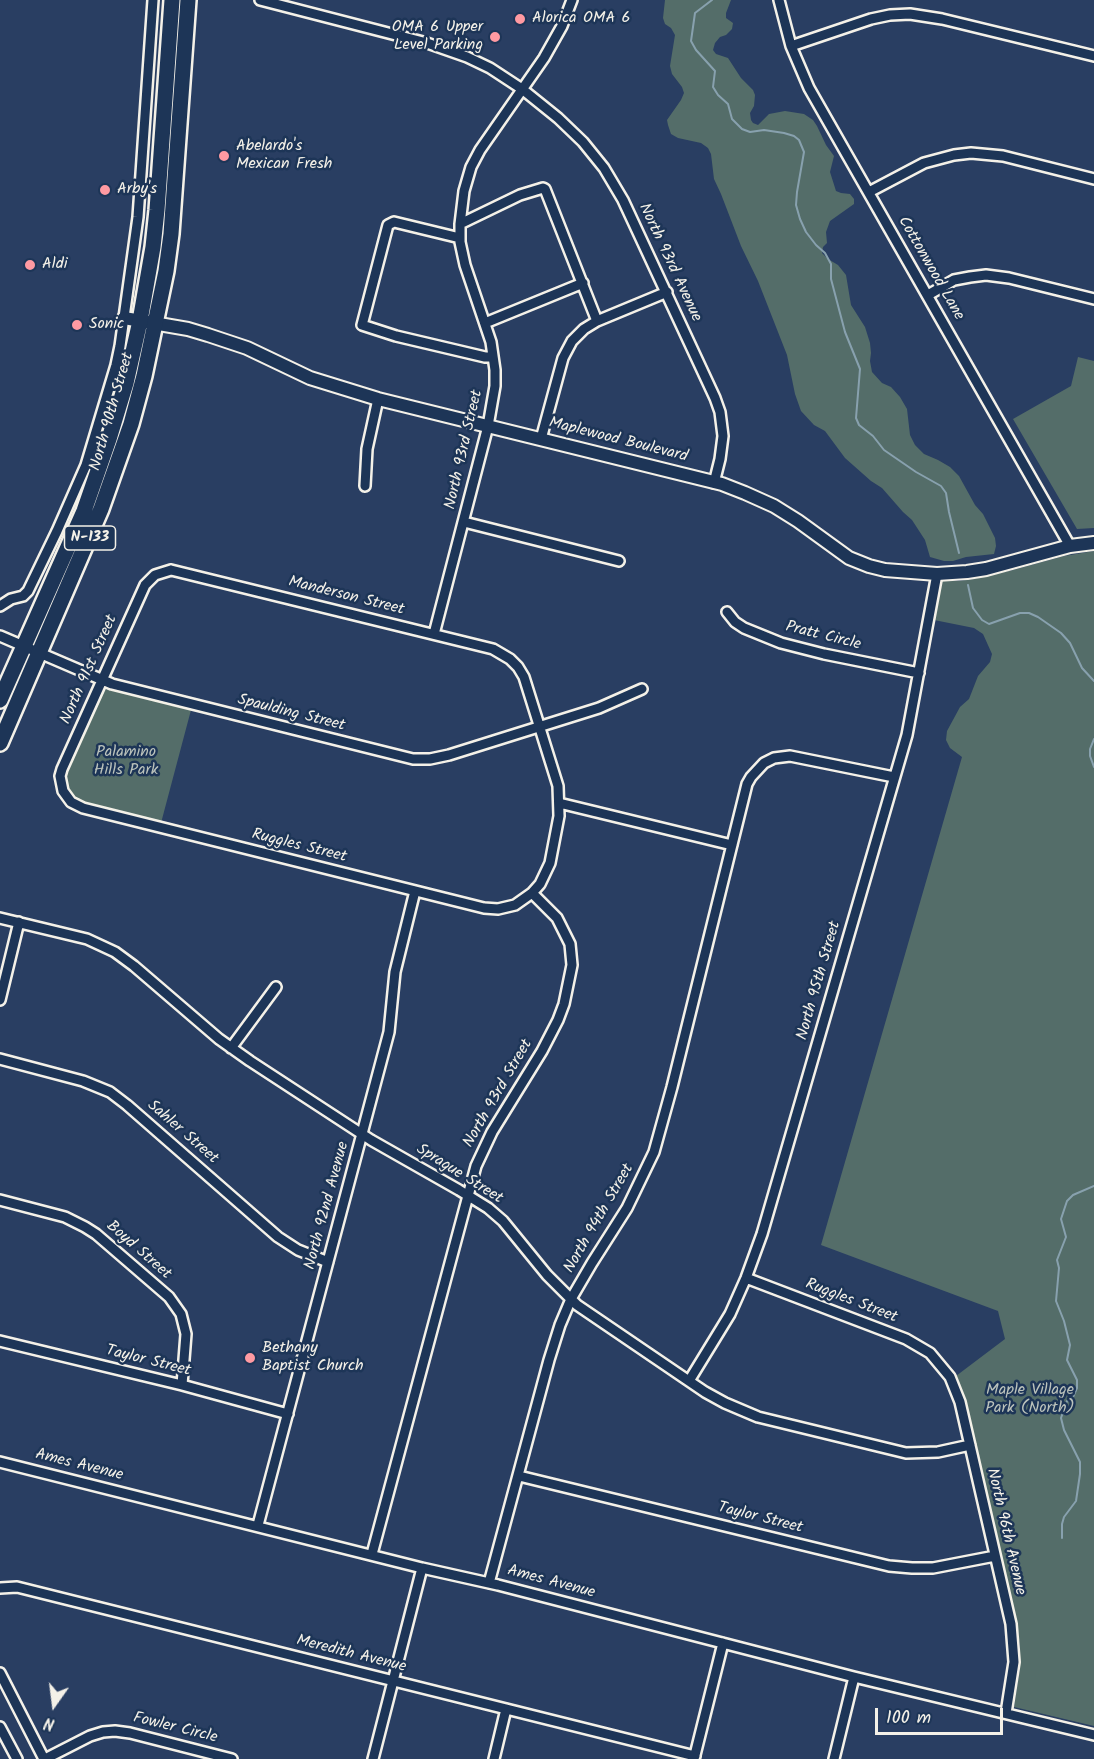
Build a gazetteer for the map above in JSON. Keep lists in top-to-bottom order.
{
  "streets": {
    "main road": ["North 90th Street", "N-133"],
    "street": [
      "North 93rd Avenue",
      "Cottonwood Lane",
      "Maplewood Boulevard",
      "North 93rd Street",
      "Manderson Street",
      "Pratt Circle",
      "North 91st Street",
      "Spaulding Street",
      "Ruggles Street",
      "North 95th Street",
      "Sahler Street",
      "Sprague Street",
      "North 92nd Avenue",
      "North 94th Street",
      "Boyd Street",
      "Taylor Street",
      "Ames Avenue",
      "North 96th Avenue",
      "Meredith Avenue",
      "Fowler Circle"
    ]
  },
  "crossings": [
    ["North 93rd Avenue", "Maplewood Boulevard"],
    ["North 93rd Avenue", "North 93rd Street"],
    ["Cottonwood Lane", "Maplewood Boulevard"],
    ["North 90th Street", "Maplewood Boulevard"],
    ["North 90th Street", "Spaulding Street"],
    ["Maplewood Boulevard", "North 93rd Street"],
    ["Maplewood Boulevard", "North 95th Street"],
    ["North 93rd Street", "Manderson Street"],
    ["North 93rd Street", "Ruggles Street"],
    ["North 93rd Street", "Sprague Street"],
    ["North 93rd Street", "Ames Avenue"],
    ["Manderson Street", "North 91st Street"],
    ["Manderson Street", "Spaulding Street"],
    ["Pratt Circle", "North 95th Street"],
    ["North 91st Street", "Spaulding Street"],
    ["North 91st Street", "Ruggles Street"],
    ["Ruggles Street", "North 95th Street"],
    ["Ruggles Street", "North 92nd Avenue"],
    ["Ruggles Street", "North 96th Avenue"],
    ["North 95th Street", "Sprague Street"],
    ["North 95th Street", "North 94th Street"],
    ["Sahler Street", "North 92nd Avenue"],
    ["Sprague Street", "North 92nd Avenue"],
    ["Sprague Street", "North 94th Street"],
    ["Sprague Street", "North 96th Avenue"],
    ["North 92nd Avenue", "Taylor Street"],
    ["North 92nd Avenue", "Ames Avenue"],
    ["North 94th Street", "Taylor Street"],
    ["North 94th Street", "Ames Avenue"],
    ["Boyd Street", "Taylor Street"],
    ["Taylor Street", "North 96th Avenue"],
    ["Ames Avenue", "North 96th Avenue"]
  ],
  "parks": ["Palamino Hills Park", "Maple Village Park (North)"],
  "places": [
    "Alorica OMA 6",
    "OMA 6 Upper Level Parking",
    "Abelardo's Mexican Fresh",
    "Arby's",
    "Aldi",
    "Sonic",
    "Bethany Baptist Church"
  ],
  "scale_bar": "100 m",
  "north": "bottom"
}
